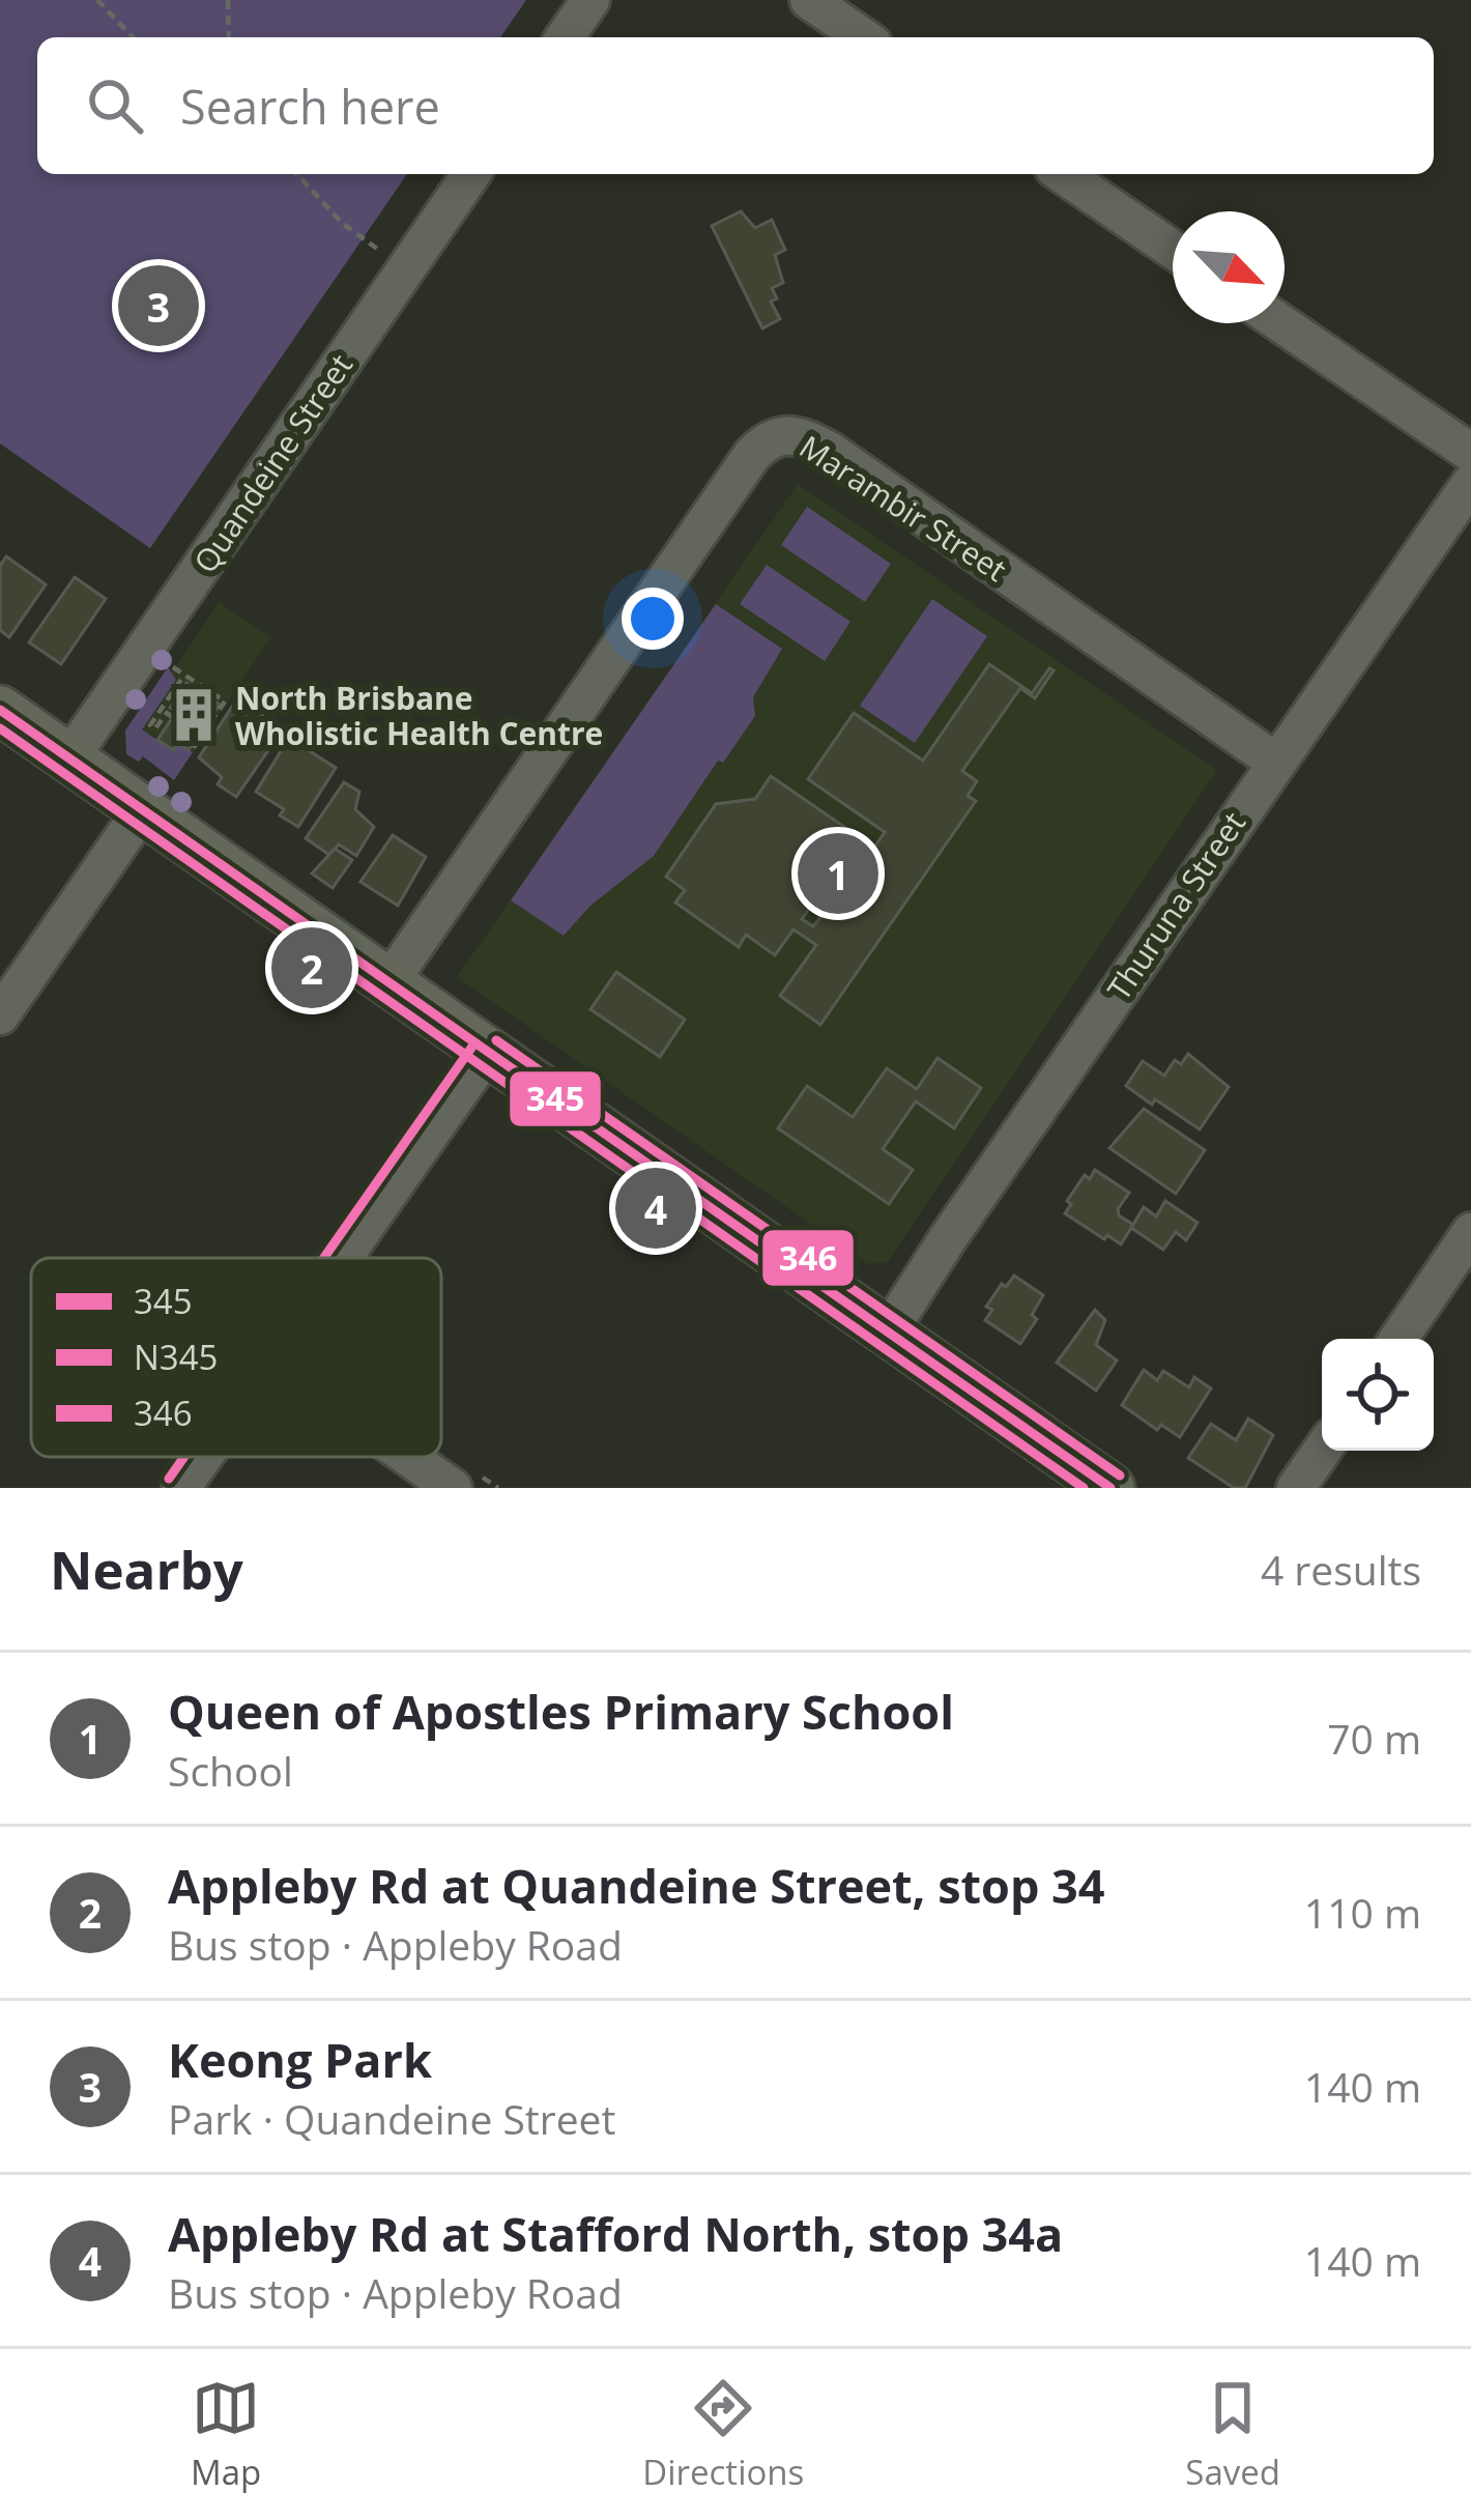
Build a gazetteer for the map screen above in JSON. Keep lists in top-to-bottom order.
{
  "streets": {
    "street": ["Quandeine Street", "Marambir Street", "Thuruna Street"]
  },
  "crossings": [
    ["Marambir Street", "Thuruna Street"]
  ],
  "places": {
    "building": ["North Brisbane Wholistic Health Centre"]
  },
  "lines": ["transit line 345", "transit line N345", "transit line 346"],
  "legend": ["345", "N345", "346"],
  "north": "bottom right",
  "page": {
    "search": "Search here",
    "pins": [
      "3",
      "1",
      "2",
      "4"
    ],
    "heading": ["Nearby", "4 results"],
    "list": [
      {
        "mark": "1",
        "name": "Queen of Apostles Primary School",
        "note": "School",
        "value": "70 m"
      },
      {
        "mark": "2",
        "name": "Appleby Rd at Quandeine Street, stop 34",
        "note": "Bus stop · Appleby Road",
        "value": "110 m"
      },
      {
        "mark": "3",
        "name": "Keong Park",
        "note": "Park · Quandeine Street",
        "value": "140 m"
      },
      {
        "mark": "4",
        "name": "Appleby Rd at Stafford North, stop 34a",
        "note": "Bus stop · Appleby Road",
        "value": "140 m"
      }
    ],
    "nav": ["Map", "Directions", "Saved"]
  }
}
